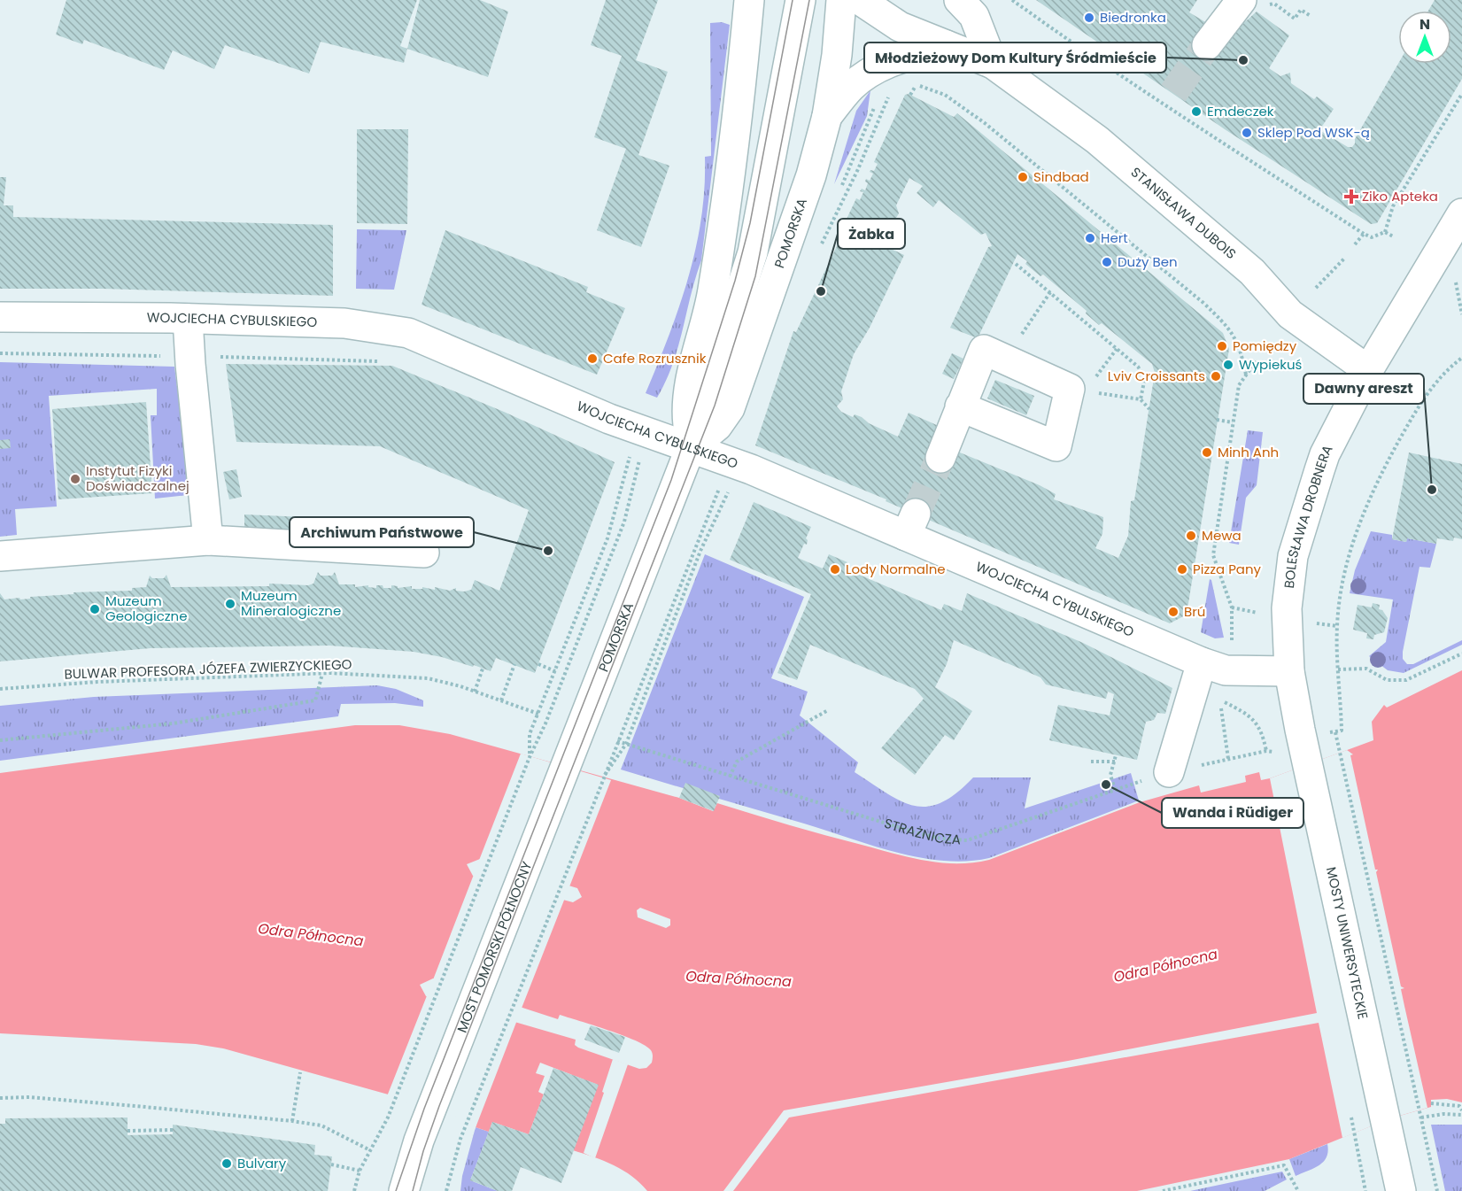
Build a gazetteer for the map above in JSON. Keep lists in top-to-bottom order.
{
  "streets": {
    "street": [
      "STANISŁAWA DUBOIS",
      "POMORSKA",
      "WOJCIECHA CYBULSKIEGO",
      "BOLESŁAWA DROBNERA",
      "MOSTY UNIWERSYTECKIE",
      "MOST POMORSKI PÓŁNOCNY"
    ],
    "path": ["BULWAR PROFESORA JÓZEFA ZWIERZYCKIEGO", "STRAŻNICZA"]
  },
  "crossings": [
    ["STANISŁAWA DUBOIS", "BOLESŁAWA DROBNERA"],
    ["POMORSKA", "WOJCIECHA CYBULSKIEGO"],
    ["POMORSKA", "MOST POMORSKI PÓŁNOCNY"],
    ["WOJCIECHA CYBULSKIEGO", "BOLESŁAWA DROBNERA"],
    ["BOLESŁAWA DROBNERA", "MOSTY UNIWERSYTECKIE"]
  ],
  "water": ["Odra Północna"],
  "places": {
    "other": [
      "Biedronka",
      "Młodzieżowy Dom Kultury Śródmieście",
      "Emdeczek",
      "Sklep Pod WSK-ą",
      "Sindbad",
      "Hert",
      "Duży Ben",
      "Żabka",
      "Pomiędzy",
      "Cafe Rozrusznik",
      "Wypiekuś",
      "Lviv Croissants",
      "Minh Anh",
      "Instytut Fizyki Doświadczalnej",
      "Dawny areszt",
      "Mewa",
      "Archiwum Państwowe",
      "Lody Normalne",
      "Pizza Pany",
      "Muzeum Mineralogiczne",
      "Muzeum Geologiczne",
      "Brú",
      "Wanda i Rüdiger",
      "Bulvary"
    ],
    "health": ["Ziko Apteka"]
  },
  "north": "top"
}
